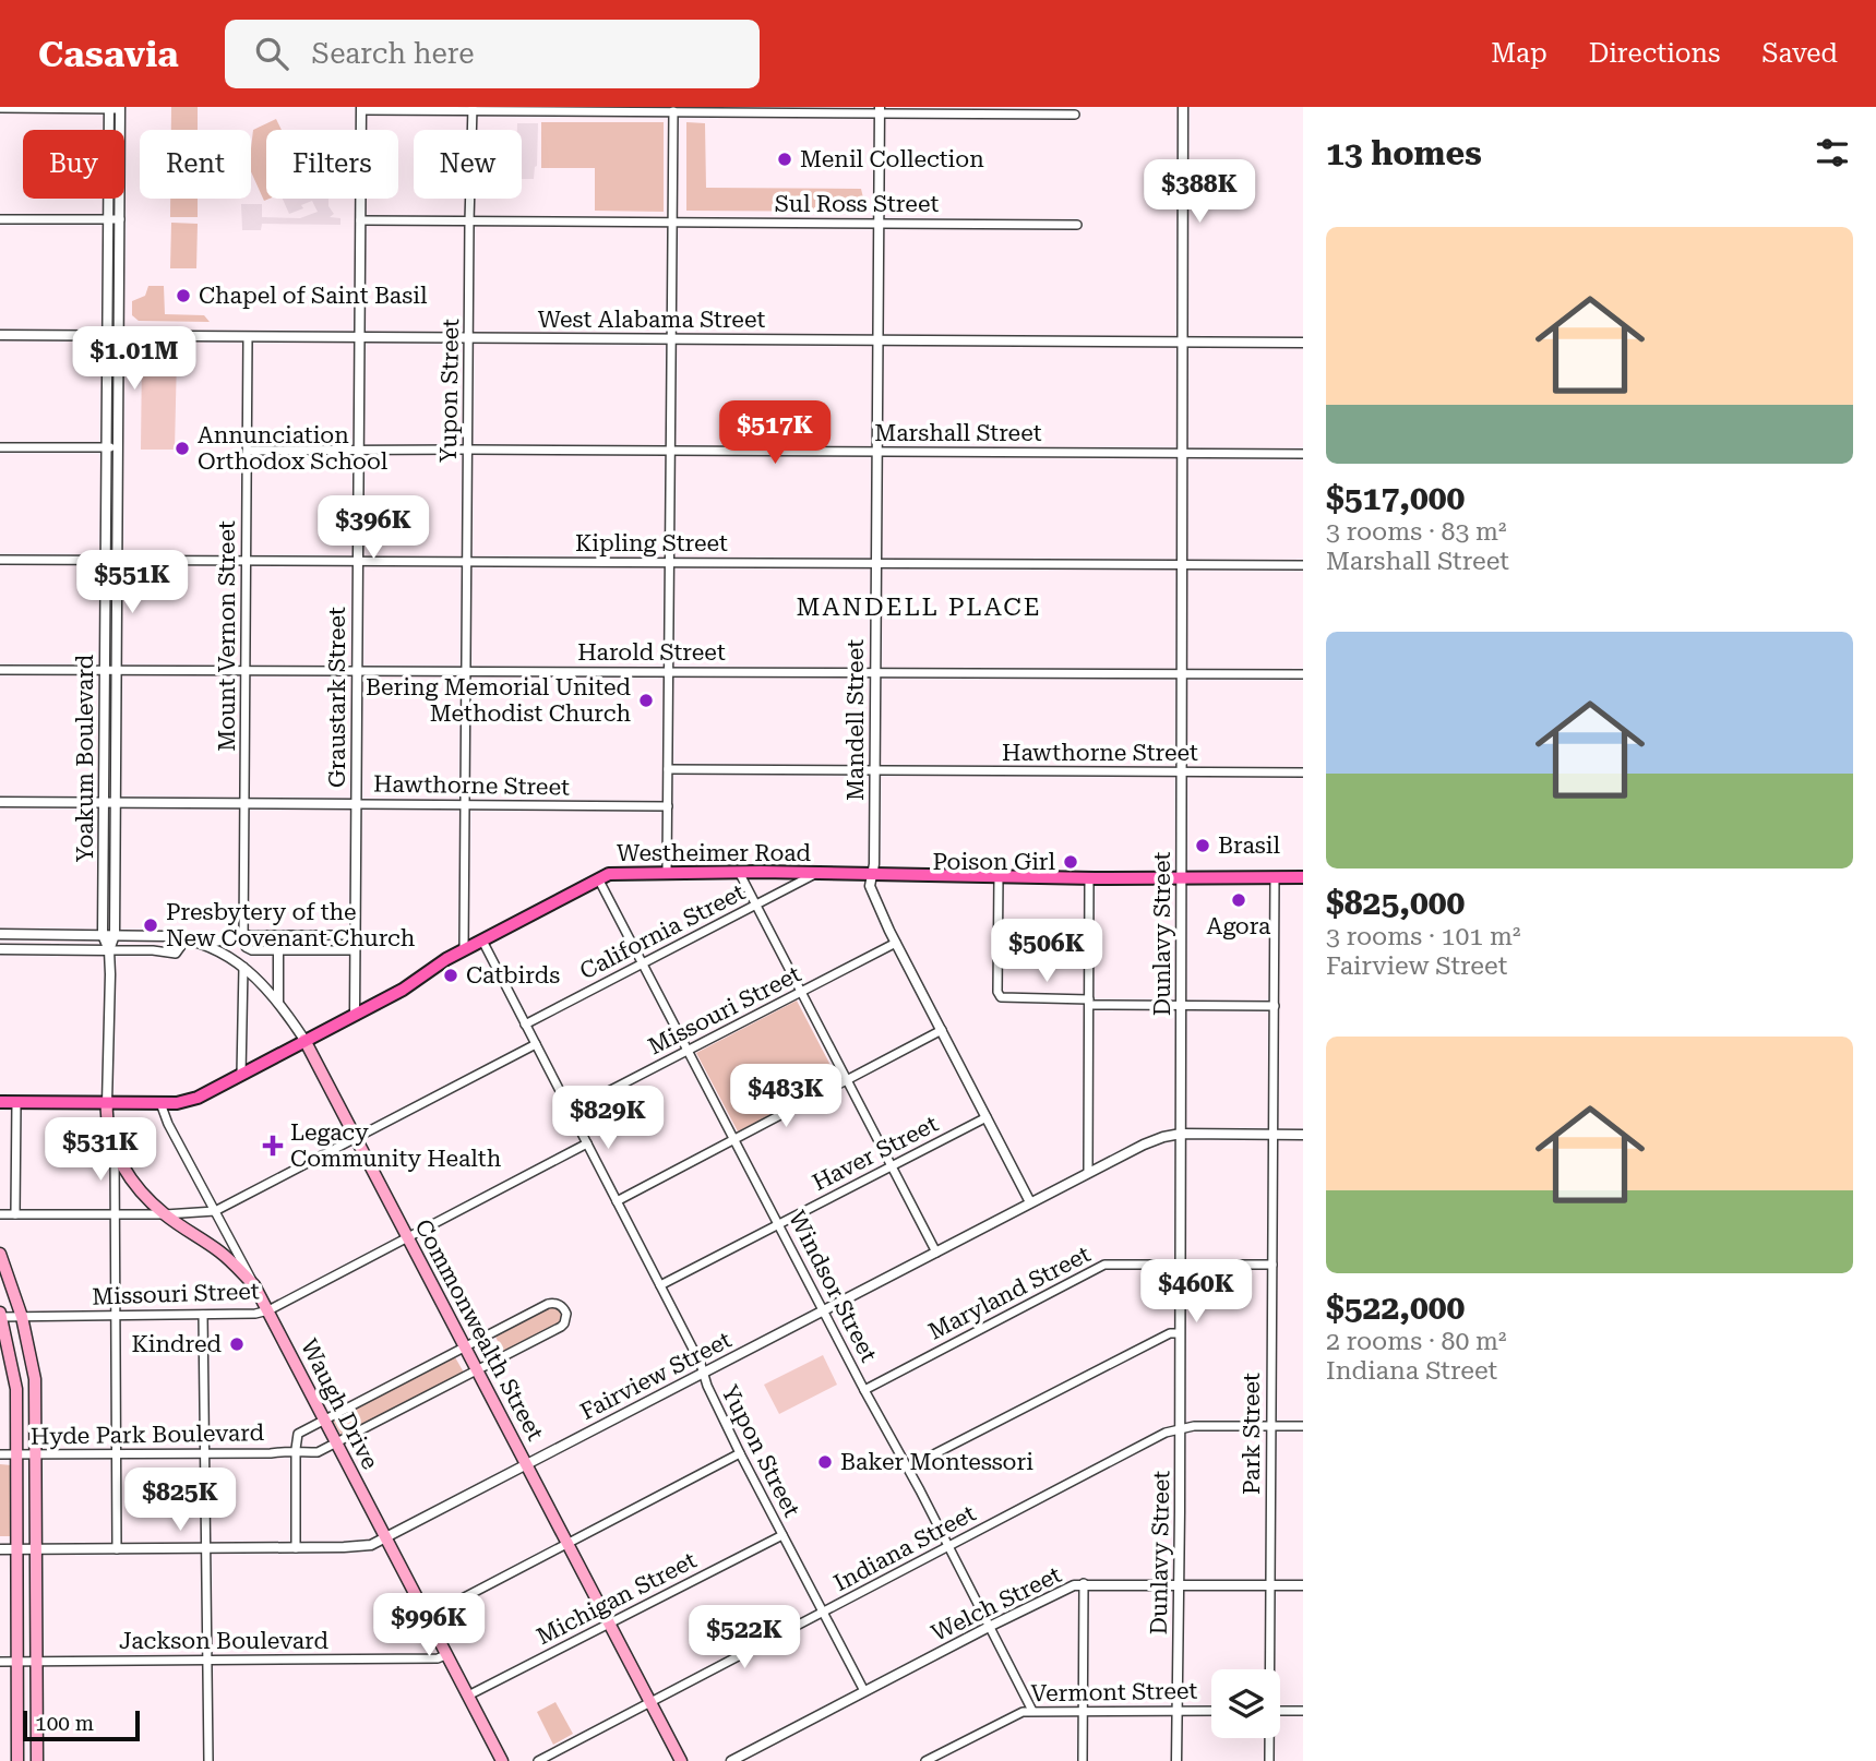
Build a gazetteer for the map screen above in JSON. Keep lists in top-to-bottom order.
{
  "streets": {
    "main road": ["Westheimer Road", "Commonwealth Street", "Waugh Drive"],
    "street": [
      "Sul Ross Street",
      "West Alabama Street",
      "Yupon Street",
      "Marshall Street",
      "Kipling Street",
      "Mount Vernon Street",
      "Harold Street",
      "Graustark Street",
      "Mandell Street",
      "Hawthorne Street",
      "Yoakum Boulevard",
      "California Street",
      "Dunlavy Street",
      "Missouri Street",
      "Haver Street",
      "Windsor Street",
      "Maryland Street",
      "Fairview Street",
      "Park Street",
      "Hyde Park Boulevard",
      "Indiana Street",
      "Michigan Street",
      "Welch Street",
      "Jackson Boulevard",
      "Vermont Street"
    ]
  },
  "crossings": [
    ["Sul Ross Street", "Yupon Street"],
    ["Sul Ross Street", "Graustark Street"],
    ["Sul Ross Street", "Mandell Street"],
    ["West Alabama Street", "Yupon Street"],
    ["West Alabama Street", "Mount Vernon Street"],
    ["West Alabama Street", "Graustark Street"],
    ["West Alabama Street", "Mandell Street"],
    ["West Alabama Street", "Yoakum Boulevard"],
    ["West Alabama Street", "Dunlavy Street"],
    ["Yupon Street", "Marshall Street"],
    ["Yupon Street", "Kipling Street"],
    ["Yupon Street", "Harold Street"],
    ["Yupon Street", "Hawthorne Street"],
    ["Yupon Street", "Westheimer Road"],
    ["Yupon Street", "California Street"],
    ["Yupon Street", "Missouri Street"],
    ["Yupon Street", "Haver Street"],
    ["Yupon Street", "Fairview Street"],
    ["Yupon Street", "Indiana Street"],
    ["Yupon Street", "Michigan Street"],
    ["Yupon Street", "Welch Street"],
    ["Marshall Street", "Mount Vernon Street"],
    ["Marshall Street", "Graustark Street"],
    ["Marshall Street", "Mandell Street"],
    ["Marshall Street", "Dunlavy Street"],
    ["Kipling Street", "Mount Vernon Street"],
    ["Kipling Street", "Graustark Street"],
    ["Kipling Street", "Mandell Street"],
    ["Kipling Street", "Yoakum Boulevard"],
    ["Kipling Street", "Dunlavy Street"],
    ["Mount Vernon Street", "Harold Street"],
    ["Mount Vernon Street", "Hawthorne Street"],
    ["Harold Street", "Graustark Street"],
    ["Harold Street", "Mandell Street"],
    ["Harold Street", "Yoakum Boulevard"],
    ["Harold Street", "Dunlavy Street"],
    ["Graustark Street", "Hawthorne Street"],
    ["Graustark Street", "Westheimer Road"],
    ["Mandell Street", "Hawthorne Street"],
    ["Mandell Street", "Westheimer Road"],
    ["Mandell Street", "Missouri Street"],
    ["Mandell Street", "Haver Street"],
    ["Mandell Street", "Fairview Street"],
    ["Hawthorne Street", "Yoakum Boulevard"],
    ["Hawthorne Street", "Dunlavy Street"],
    ["Yoakum Boulevard", "Westheimer Road"],
    ["Yoakum Boulevard", "Waugh Drive"],
    ["Westheimer Road", "California Street"],
    ["Westheimer Road", "Dunlavy Street"],
    ["Westheimer Road", "Windsor Street"],
    ["Westheimer Road", "Commonwealth Street"],
    ["Westheimer Road", "Waugh Drive"],
    ["Westheimer Road", "Park Street"],
    ["California Street", "Windsor Street"],
    ["Dunlavy Street", "Maryland Street"],
    ["Dunlavy Street", "Fairview Street"],
    ["Dunlavy Street", "Indiana Street"],
    ["Dunlavy Street", "Welch Street"],
    ["Dunlavy Street", "Vermont Street"],
    ["Missouri Street", "Windsor Street"],
    ["Missouri Street", "Commonwealth Street"],
    ["Missouri Street", "Waugh Drive"],
    ["Haver Street", "Windsor Street"],
    ["Windsor Street", "Maryland Street"],
    ["Windsor Street", "Fairview Street"],
    ["Windsor Street", "Indiana Street"],
    ["Windsor Street", "Welch Street"],
    ["Windsor Street", "Vermont Street"],
    ["Maryland Street", "Park Street"],
    ["Commonwealth Street", "Fairview Street"],
    ["Commonwealth Street", "Hyde Park Boulevard"],
    ["Commonwealth Street", "Indiana Street"],
    ["Commonwealth Street", "Michigan Street"],
    ["Fairview Street", "Waugh Drive"],
    ["Fairview Street", "Park Street"],
    ["Waugh Drive", "Hyde Park Boulevard"],
    ["Waugh Drive", "Michigan Street"],
    ["Waugh Drive", "Jackson Boulevard"],
    ["Park Street", "Indiana Street"],
    ["Park Street", "Welch Street"]
  ],
  "districts": ["MANDELL PLACE"],
  "places": {
    "other": [
      "Menil Collection",
      "Chapel of Saint Basil",
      "Annunciation Orthodox School",
      "Bering Memorial United Methodist Church",
      "Brasil",
      "Poison Girl",
      "Agora",
      "Presbytery of the New Covenant Church",
      "Catbirds",
      "Kindred",
      "Baker Montessori"
    ],
    "health": ["Legacy Community Health"]
  },
  "scale_bar": "100 m",
  "page": {
    "header": "Casavia",
    "search": "Search here",
    "nav": ["Map", "Directions", "Saved"],
    "heading": "13 homes",
    "chip": [
      "Buy",
      "Rent",
      "Filters",
      "New"
    ],
    "price": [
      "$388K",
      "$1.01M",
      "$517K",
      "$396K",
      "$551K",
      "$506K",
      "$483K",
      "$829K",
      "$531K",
      "$460K",
      "$825K",
      "$996K",
      "$522K"
    ],
    "list": [
      {
        "name": "$517,000",
        "note": "3 rooms · 83 m² · Marshall Street"
      },
      {
        "name": "$825,000",
        "note": "3 rooms · 101 m² · Fairview Street"
      },
      {
        "name": "$522,000",
        "note": "2 rooms · 80 m² · Indiana Street"
      }
    ],
    "scale": "100 m"
  }
}
